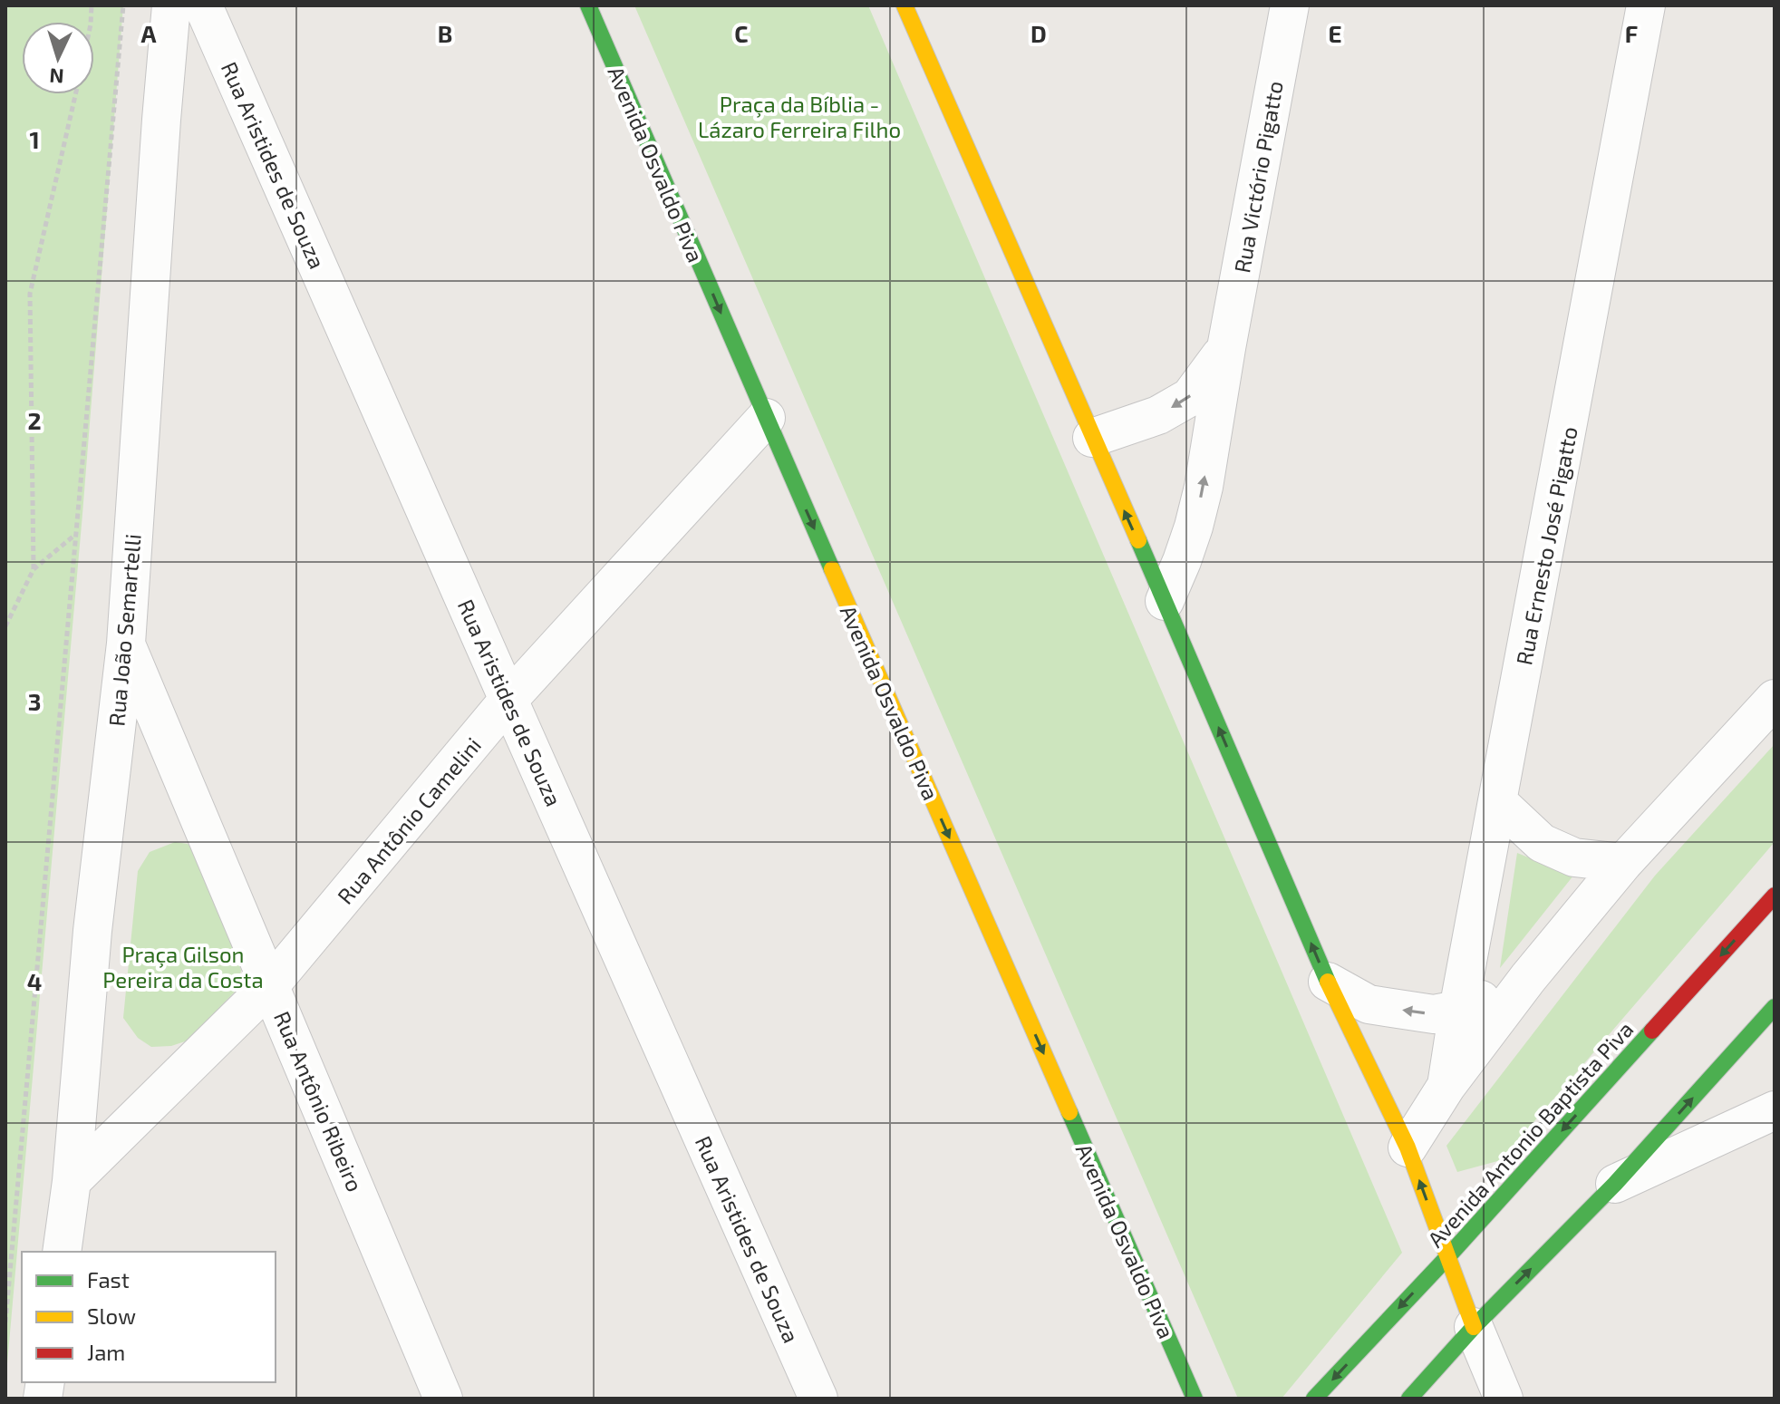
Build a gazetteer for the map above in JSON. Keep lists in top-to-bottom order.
{
  "streets": {
    "street": [
      "Avenida Osvaldo Piva",
      "Rua Aristides de Souza",
      "Rua Victório Pigatto",
      "Rua Ernesto José Pigatto",
      "Rua João Semartelli",
      "Rua Antônio Camelini",
      "Rua Antônio Ribeiro",
      "Avenida Antonio Baptista Piva"
    ]
  },
  "crossings": [
    ["Avenida Osvaldo Piva", "Rua Antônio Camelini"],
    ["Rua Aristides de Souza", "Rua Antônio Camelini"],
    ["Rua João Semartelli", "Rua Antônio Camelini"],
    ["Rua João Semartelli", "Rua Antônio Ribeiro"],
    ["Rua Antônio Camelini", "Rua Antônio Ribeiro"]
  ],
  "one_way": ["Avenida Osvaldo Piva"],
  "parks": ["Praça da Bíblia - Lázaro Ferreira Filho", "Praça Gilson Pereira da Costa"],
  "legend": ["Fast", "Slow", "Jam"],
  "north": "bottom",
  "grid": {
    "columns": [
      "A",
      "B",
      "C",
      "D",
      "E",
      "F"
    ],
    "rows": [
      "1",
      "2",
      "3",
      "4"
    ]
  }
}
